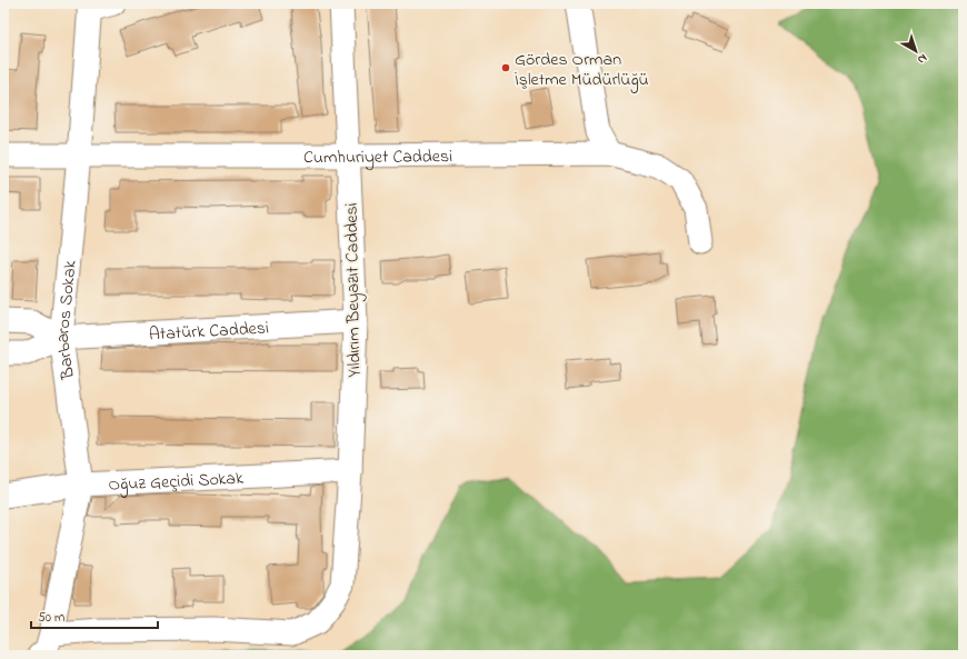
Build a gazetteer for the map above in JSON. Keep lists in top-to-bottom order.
{
  "streets": {
    "street": [
      "Cumhuriyet Caddesi",
      "Yıldırım Beyazıt Caddesi",
      "Barbaros Sokak",
      "Atatürk Caddesi",
      "Oğuz Geçidi Sokak"
    ]
  },
  "crossings": [
    ["Cumhuriyet Caddesi", "Yıldırım Beyazıt Caddesi"],
    ["Cumhuriyet Caddesi", "Barbaros Sokak"],
    ["Yıldırım Beyazıt Caddesi", "Barbaros Sokak"],
    ["Yıldırım Beyazıt Caddesi", "Atatürk Caddesi"],
    ["Yıldırım Beyazıt Caddesi", "Oğuz Geçidi Sokak"],
    ["Barbaros Sokak", "Atatürk Caddesi"],
    ["Barbaros Sokak", "Oğuz Geçidi Sokak"]
  ],
  "places": ["Gördes Orman İşletme Müdürlüğü"],
  "scale_bar": "50 m",
  "north": "bottom right"
}
